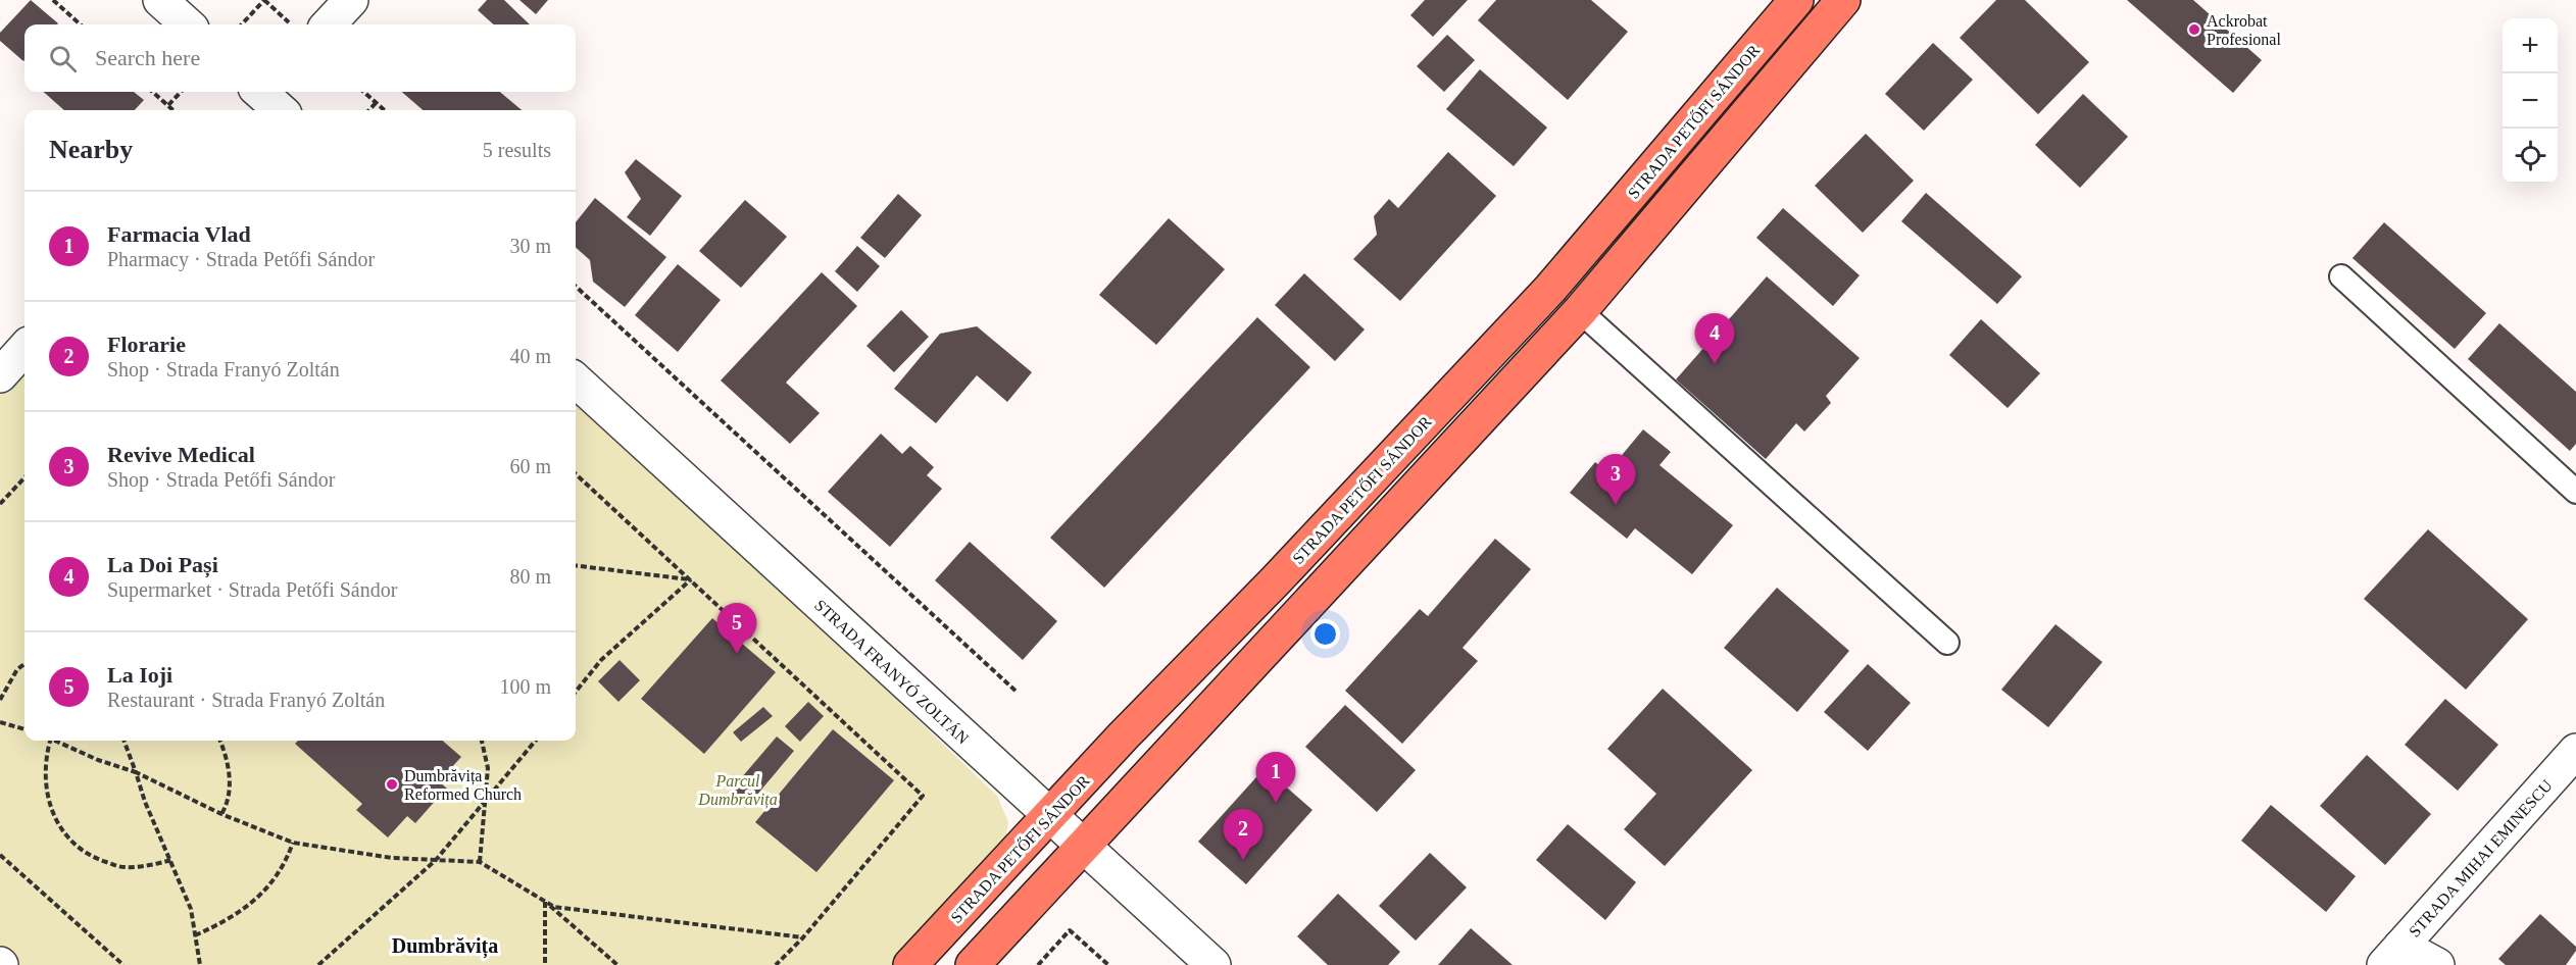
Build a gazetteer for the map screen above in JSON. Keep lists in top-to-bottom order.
{
  "streets": {
    "main road": ["STRADA PETŐFI SÁNDOR"],
    "street": ["STRADA FRANYÓ ZOLTÁN", "STRADA MIHAI EMINESCU"]
  },
  "crossings": [
    ["STRADA PETŐFI SÁNDOR", "STRADA FRANYÓ ZOLTÁN"]
  ],
  "districts": ["Dumbrăvița"],
  "parks": ["Parcul Dumbrăvița"],
  "places": ["Ackrobat Profesional", "Dumbrăvița Reformed Church"],
  "page": {
    "map_buttons": ["+", "−"],
    "search": "Search here",
    "heading": ["Nearby", "5 results"],
    "list": [
      {
        "mark": "1",
        "name": "Farmacia Vlad",
        "note": "Pharmacy · Strada Petőfi Sándor",
        "value": "30 m"
      },
      {
        "mark": "2",
        "name": "Florarie",
        "note": "Shop · Strada Franyó Zoltán",
        "value": "40 m"
      },
      {
        "mark": "3",
        "name": "Revive Medical",
        "note": "Shop · Strada Petőfi Sándor",
        "value": "60 m"
      },
      {
        "mark": "4",
        "name": "La Doi Pași",
        "note": "Supermarket · Strada Petőfi Sándor",
        "value": "80 m"
      },
      {
        "mark": "5",
        "name": "La Ioji",
        "note": "Restaurant · Strada Franyó Zoltán",
        "value": "100 m"
      }
    ],
    "pins": [
      "4",
      "3",
      "5",
      "1",
      "2"
    ]
  }
}
